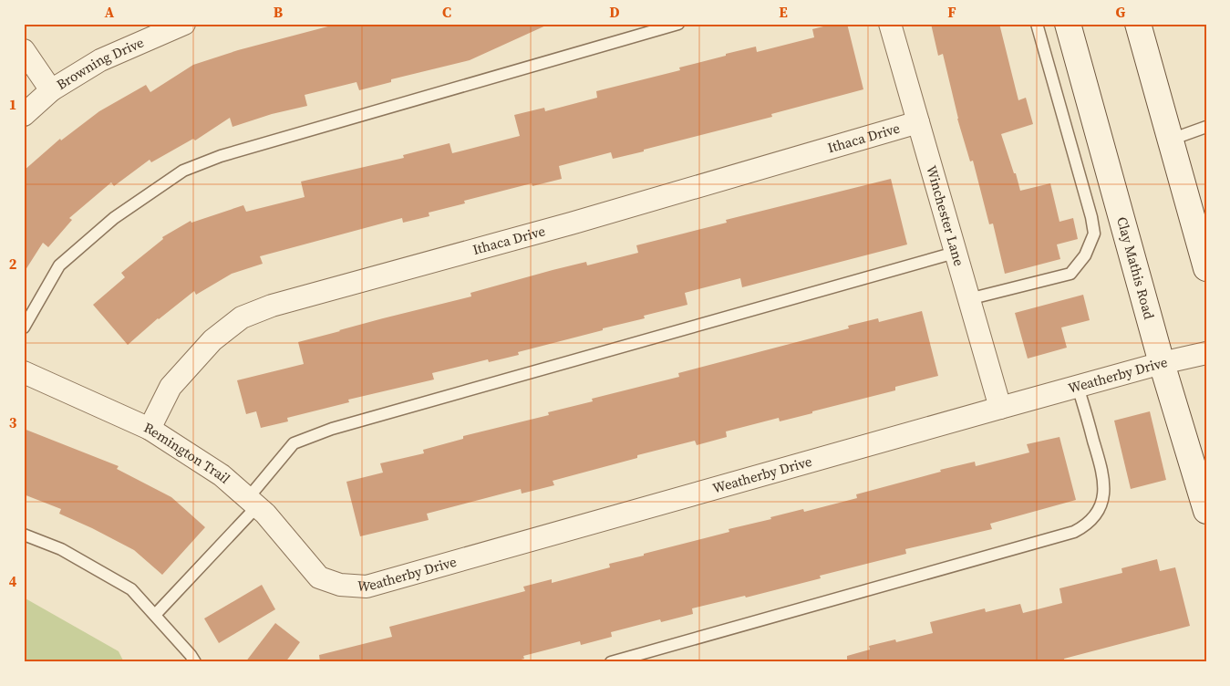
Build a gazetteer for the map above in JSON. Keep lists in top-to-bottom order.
{
  "streets": {
    "main road": ["Clay Mathis Road"],
    "street": [
      "Browning Drive",
      "Ithaca Drive",
      "Winchester Lane",
      "Weatherby Drive",
      "Remington Trail"
    ]
  },
  "crossings": [
    ["Ithaca Drive", "Winchester Lane"],
    ["Ithaca Drive", "Remington Trail"],
    ["Winchester Lane", "Weatherby Drive"],
    ["Clay Mathis Road", "Weatherby Drive"],
    ["Weatherby Drive", "Remington Trail"]
  ],
  "grid": {
    "columns": [
      "A",
      "B",
      "C",
      "D",
      "E",
      "F",
      "G"
    ],
    "rows": [
      "1",
      "2",
      "3",
      "4"
    ]
  }
}
